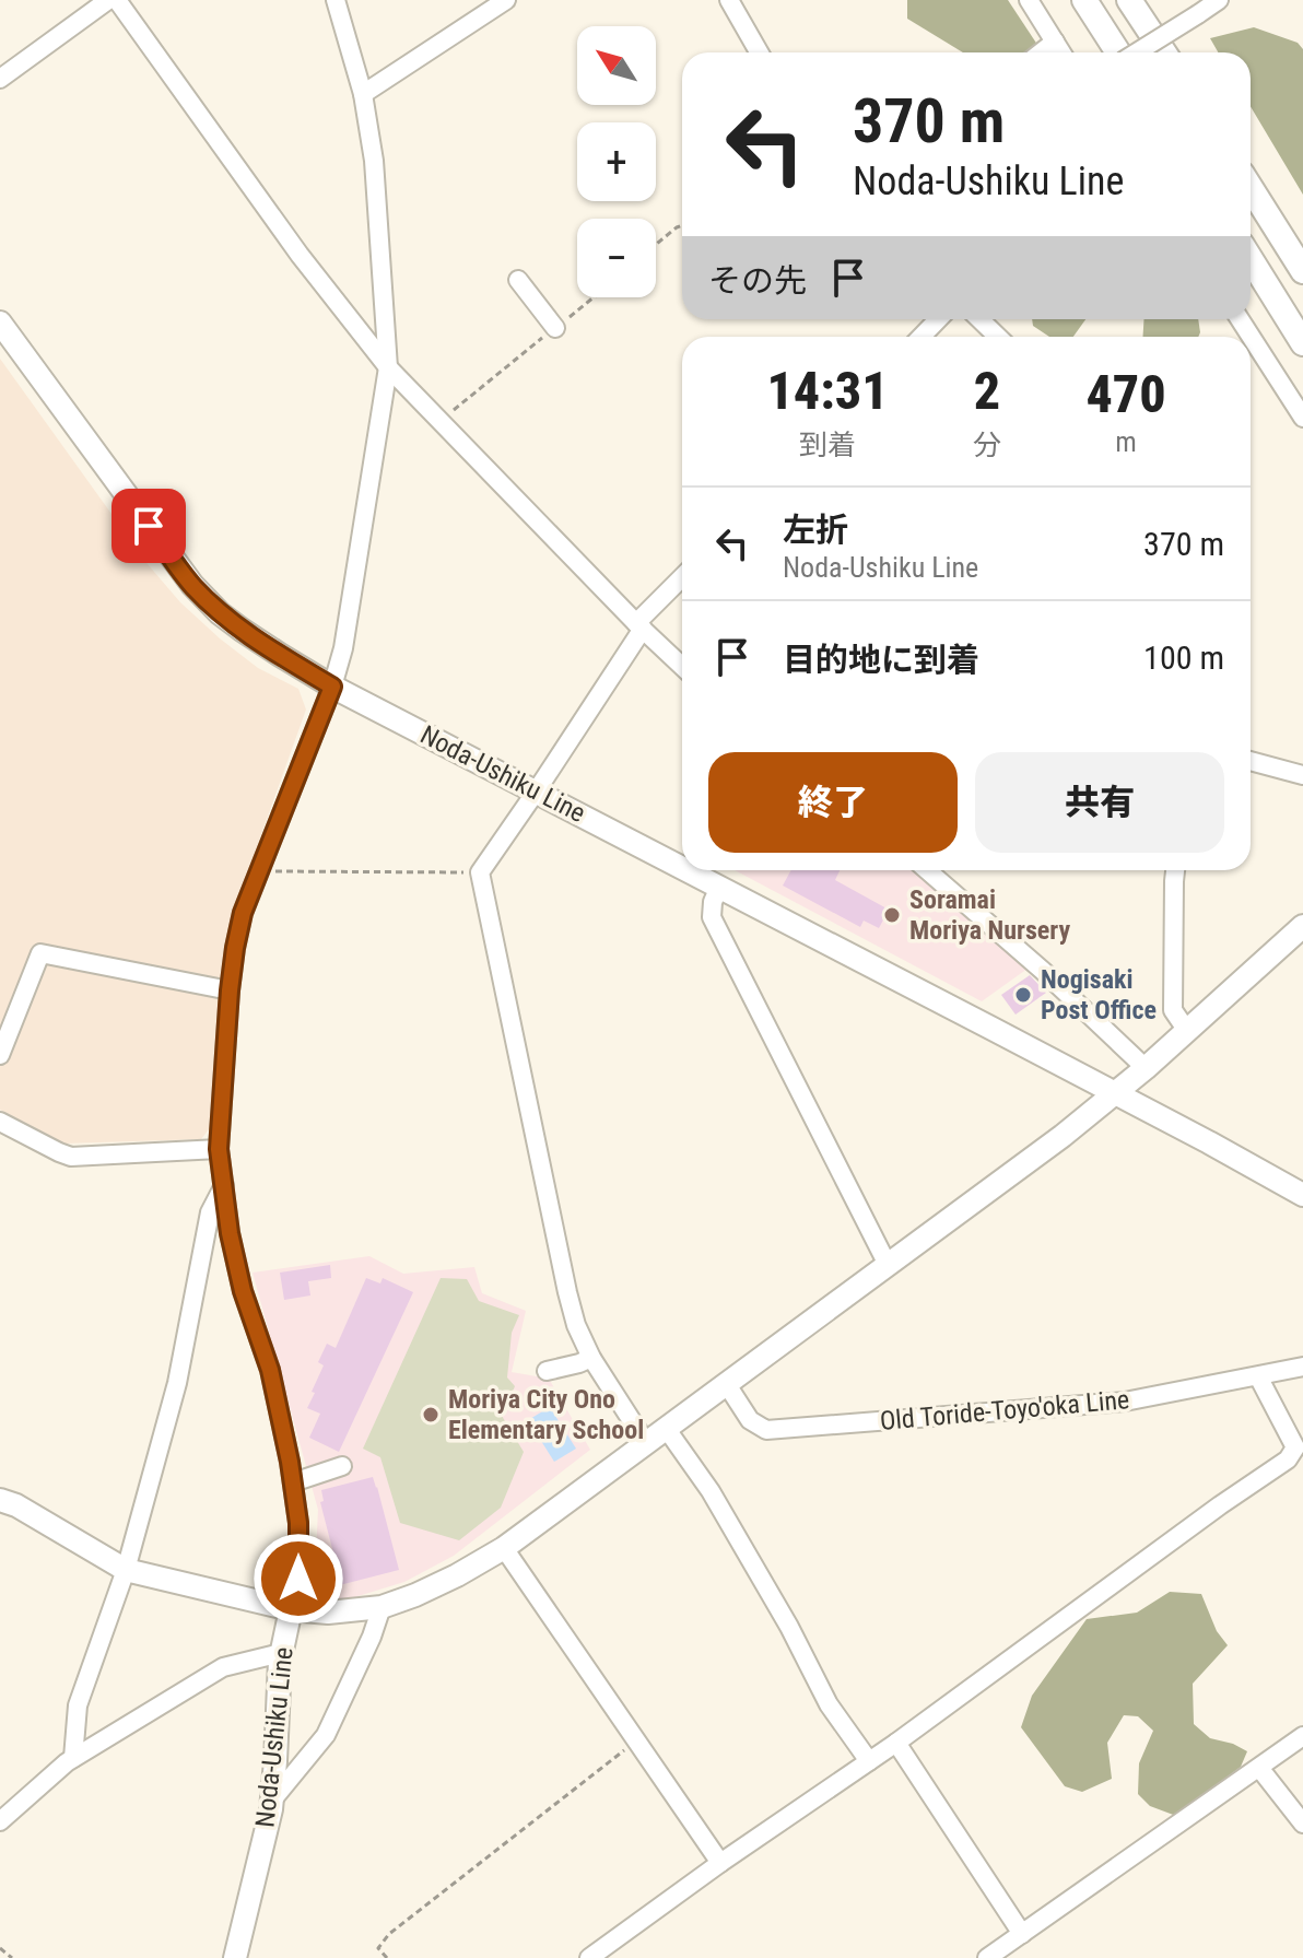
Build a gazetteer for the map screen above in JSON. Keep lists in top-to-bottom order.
{
  "streets": {
    "main road": ["Noda-Ushiku Line"],
    "street": ["Old Toride-Toyo'oka Line"]
  },
  "crossings": [
    ["Noda-Ushiku Line", "Old Toride-Toyo'oka Line"]
  ],
  "places": ["Soramai Moriya Nursery", "Nogisaki Post Office", "Moriya City Ono Elementary School"],
  "north": "top left",
  "page": {
    "map_buttons": ["+", "−"],
    "turn": ["370 m", "Noda-Ushiku Line"],
    "then": "その先",
    "eta": [
      "14:31",
      "到着",
      "2",
      "分",
      "470",
      "m"
    ],
    "list": [
      {
        "name": "左折",
        "note": "Noda-Ushiku Line",
        "value": "370 m"
      },
      {
        "name": "目的地に到着",
        "value": "100 m"
      }
    ],
    "buttons": ["終了", "共有"]
  }
}
